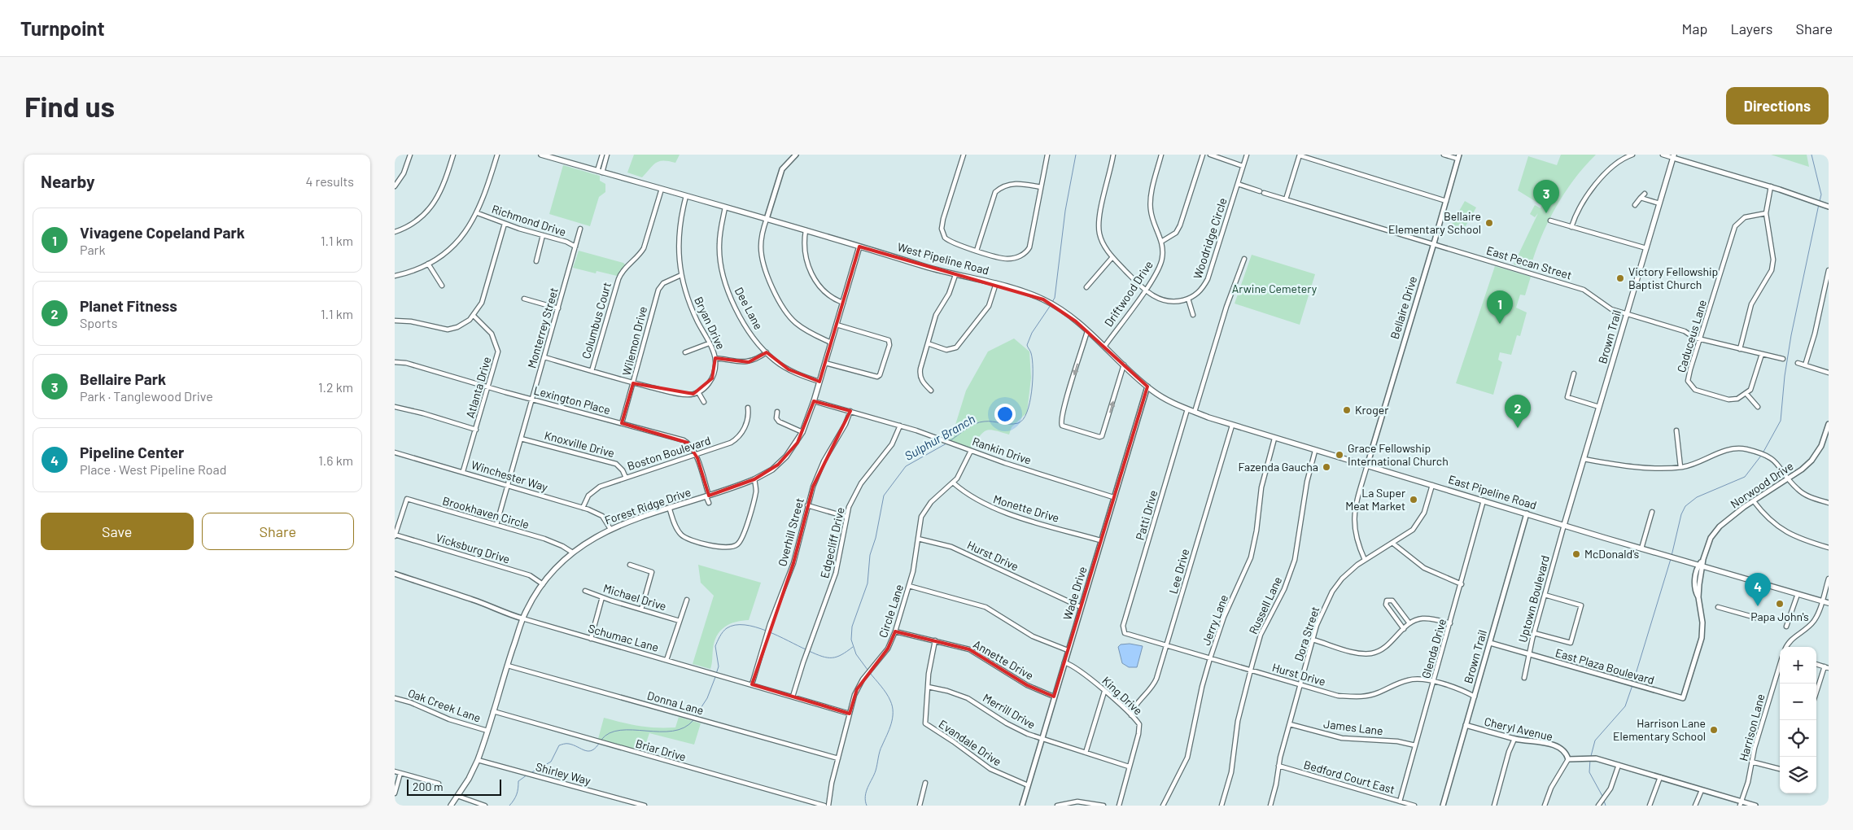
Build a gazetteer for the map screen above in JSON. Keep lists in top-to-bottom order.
{
  "streets": {
    "main road": [
      "West Pipeline Road",
      "Brown Trail",
      "East Pipeline Road",
      "Forest Ridge Drive"
    ],
    "street": [
      "Richmond Drive",
      "Woodridge Circle",
      "East Pecan Street",
      "Driftwood Drive",
      "Bellaire Drive",
      "Dee Lane",
      "Columbus Court",
      "Bryan Drive",
      "Monterrey Street",
      "Caduceus Lane",
      "Wilemon Drive",
      "Atlanta Drive",
      "Lexington Place",
      "Knoxville Drive",
      "Rankin Drive",
      "Boston Boulevard",
      "Winchester Way",
      "Norwood Drive",
      "Monette Drive",
      "Brookhaven Circle",
      "Patti Drive",
      "Overhill Street",
      "Edgecliff Drive",
      "Vicksburg Drive",
      "Hurst Drive",
      "Lee Drive",
      "Wade Drive",
      "Michael Drive",
      "Uptown Boulevard",
      "Russell Lane",
      "Circle Lane",
      "Jerry Lane",
      "Dora Street",
      "Schumac Lane",
      "Glenda Drive",
      "Annette Drive",
      "East Plaza Boulevard",
      "King Drive",
      "Donna Lane",
      "Oak Creek Lane",
      "Merrill Drive",
      "James Lane",
      "Harrison Lane",
      "Cheryl Avenue",
      "Evandale Drive",
      "Briar Drive",
      "Shirley Way",
      "Bedford Court East"
    ]
  },
  "crossings": [
    ["Richmond Drive", "Monterrey Street"],
    ["Woodridge Circle", "East Pecan Street"],
    ["West Pipeline Road", "Driftwood Drive"],
    ["West Pipeline Road", "Dee Lane"],
    ["West Pipeline Road", "Columbus Court"],
    ["West Pipeline Road", "Bryan Drive"],
    ["West Pipeline Road", "East Pipeline Road"],
    ["West Pipeline Road", "Forest Ridge Drive"],
    ["West Pipeline Road", "Patti Drive"],
    ["West Pipeline Road", "Wade Drive"],
    ["East Pecan Street", "Bellaire Drive"],
    ["East Pecan Street", "Caduceus Lane"],
    ["East Pecan Street", "Brown Trail"],
    ["Bellaire Drive", "East Pipeline Road"],
    ["Dee Lane", "Forest Ridge Drive"],
    ["Bryan Drive", "Wilemon Drive"],
    ["Monterrey Street", "Lexington Place"],
    ["Monterrey Street", "Knoxville Drive"],
    ["Monterrey Street", "Winchester Way"],
    ["Monterrey Street", "Brookhaven Circle"],
    ["Brown Trail", "East Pipeline Road"],
    ["Brown Trail", "Hurst Drive"],
    ["Brown Trail", "Uptown Boulevard"],
    ["Brown Trail", "East Plaza Boulevard"],
    ["Brown Trail", "Cheryl Avenue"],
    ["Wilemon Drive", "Lexington Place"],
    ["Atlanta Drive", "Lexington Place"],
    ["Atlanta Drive", "Winchester Way"],
    ["Lexington Place", "Boston Boulevard"],
    ["Lexington Place", "Forest Ridge Drive"],
    ["Knoxville Drive", "Boston Boulevard"],
    ["Rankin Drive", "Forest Ridge Drive"],
    ["Rankin Drive", "Overhill Street"],
    ["Rankin Drive", "Edgecliff Drive"],
    ["Rankin Drive", "Wade Drive"],
    ["Rankin Drive", "Circle Lane"],
    ["Boston Boulevard", "Winchester Way"],
    ["Winchester Way", "Forest Ridge Drive"],
    ["Norwood Drive", "East Pipeline Road"],
    ["Norwood Drive", "East Plaza Boulevard"],
    ["East Pipeline Road", "Patti Drive"],
    ["East Pipeline Road", "Lee Drive"],
    ["East Pipeline Road", "Uptown Boulevard"],
    ["East Pipeline Road", "Russell Lane"],
    ["East Pipeline Road", "Jerry Lane"],
    ["East Pipeline Road", "Dora Street"],
    ["East Pipeline Road", "Glenda Drive"],
    ["Forest Ridge Drive", "Brookhaven Circle"],
    ["Forest Ridge Drive", "Vicksburg Drive"],
    ["Forest Ridge Drive", "Schumac Lane"],
    ["Forest Ridge Drive", "Donna Lane"],
    ["Forest Ridge Drive", "Oak Creek Lane"],
    ["Forest Ridge Drive", "Briar Drive"],
    ["Forest Ridge Drive", "Shirley Way"],
    ["Monette Drive", "Wade Drive"],
    ["Monette Drive", "Circle Lane"],
    ["Brookhaven Circle", "Vicksburg Drive"],
    ["Patti Drive", "Hurst Drive"],
    ["Overhill Street", "Schumac Lane"],
    ["Edgecliff Drive", "Schumac Lane"],
    ["Hurst Drive", "Lee Drive"],
    ["Hurst Drive", "Wade Drive"],
    ["Hurst Drive", "Russell Lane"],
    ["Hurst Drive", "Circle Lane"],
    ["Hurst Drive", "Jerry Lane"],
    ["Hurst Drive", "Dora Street"],
    ["Hurst Drive", "Glenda Drive"],
    ["Lee Drive", "King Drive"],
    ["Wade Drive", "Annette Drive"],
    ["Wade Drive", "King Drive"],
    ["Wade Drive", "Merrill Drive"],
    ["Wade Drive", "Evandale Drive"],
    ["Uptown Boulevard", "East Plaza Boulevard"],
    ["Circle Lane", "Schumac Lane"],
    ["Circle Lane", "Annette Drive"],
    ["Circle Lane", "Donna Lane"],
    ["Dora Street", "James Lane"],
    ["Dora Street", "Bedford Court East"],
    ["Glenda Drive", "James Lane"],
    ["Glenda Drive", "Bedford Court East"],
    ["King Drive", "Merrill Drive"],
    ["Merrill Drive", "Evandale Drive"]
  ],
  "water": ["Sulphur Branch"],
  "parks": ["Arwine Cemetery"],
  "places": [
    "Bellaire Elementary School",
    "Victory Fellowship Baptist Church",
    "Kroger",
    "Grace Fellowship International Church",
    "Fazenda Gaucha",
    "La Super Meat Market",
    "McDonald's",
    "Papa John's",
    "Harrison Lane Elementary School"
  ],
  "scale_bar": "200 m",
  "page": {
    "header": "Turnpoint",
    "nav": ["Map", "Layers", "Share"],
    "buttons": [
      "Directions",
      ["Save", "Share"]
    ],
    "title": "Find us",
    "heading": ["Nearby", "4 results"],
    "pins": [
      "3",
      "1",
      "2",
      "4"
    ],
    "list": [
      {
        "mark": "1",
        "name": "Vivagene Copeland Park",
        "note": "Park",
        "value": "1.1 km"
      },
      {
        "mark": "2",
        "name": "Planet Fitness",
        "note": "Sports",
        "value": "1.1 km"
      },
      {
        "mark": "3",
        "name": "Bellaire Park",
        "note": "Park · Tanglewood Drive",
        "value": "1.2 km"
      },
      {
        "mark": "4",
        "name": "Pipeline Center",
        "note": "Place · West Pipeline Road",
        "value": "1.6 km"
      }
    ],
    "map_buttons": ["+", "−"],
    "scale": "200 m"
  }
}
